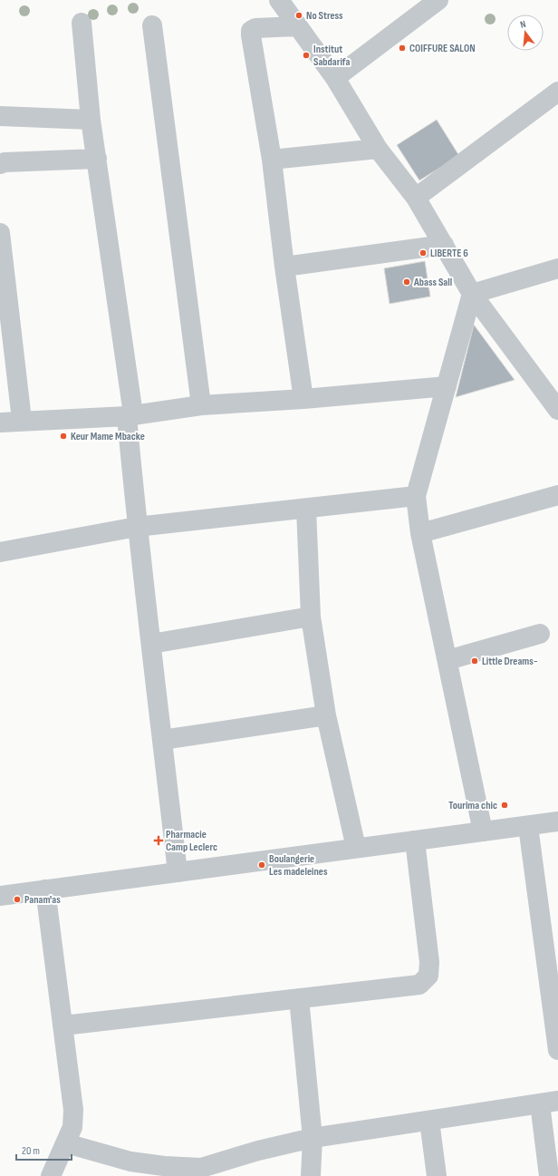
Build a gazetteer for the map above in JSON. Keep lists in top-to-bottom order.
{
  "places": {
    "other": [
      "No Stress",
      "COIFFURE SALON",
      "Institut Sabdarifa",
      "LIBERTE 6",
      "Abass Sall",
      "Keur Mame Mbacke",
      "Little Dreams-",
      "Tourima chic",
      "Boulangerie Les madeleines",
      "Panam'as"
    ],
    "health": ["Pharmacie Camp Leclerc"]
  },
  "scale_bar": "20 m",
  "north": "top"
}
